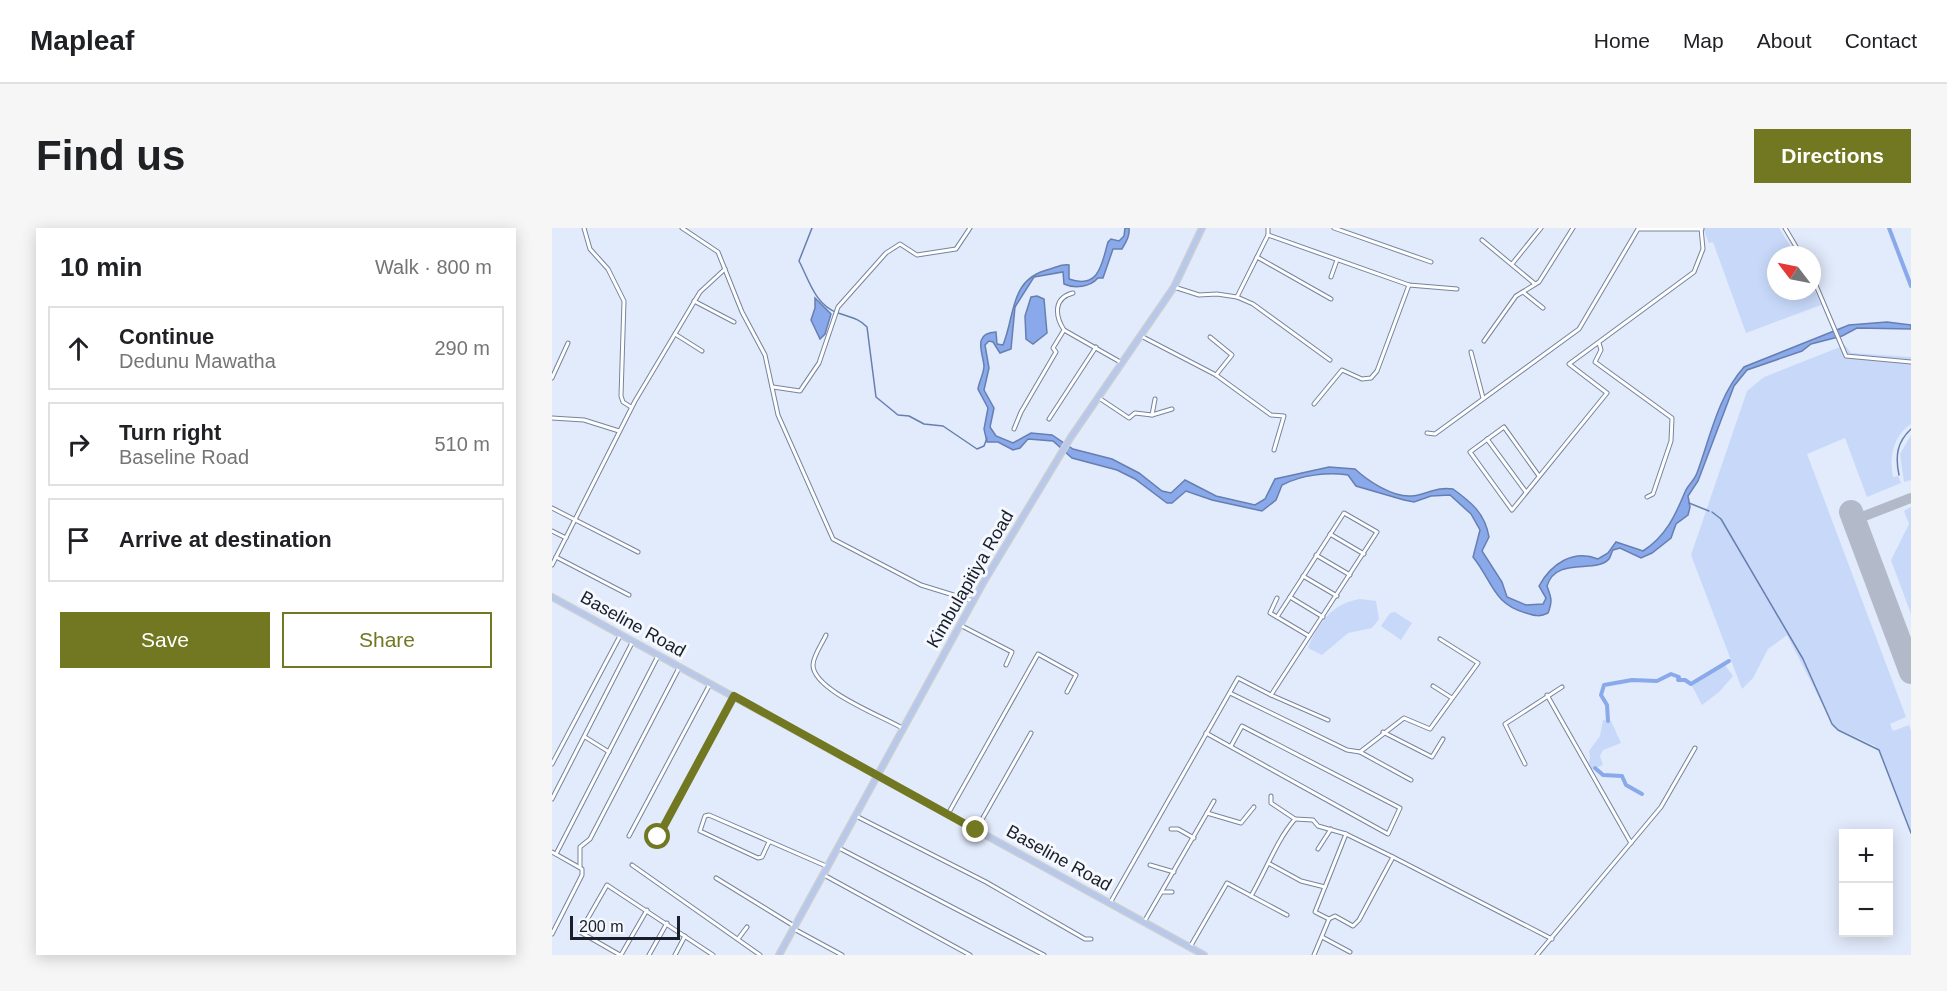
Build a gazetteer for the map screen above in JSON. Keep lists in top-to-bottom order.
{
  "streets": {
    "main road": ["Kimbulapitiya Road", "Baseline Road"]
  },
  "crossings": [
    ["Kimbulapitiya Road", "Baseline Road"]
  ],
  "scale_bar": "200 m",
  "north": "top left",
  "page": {
    "header": "Mapleaf",
    "nav": [
      "Home",
      "Map",
      "About",
      "Contact"
    ],
    "buttons": [
      "Directions",
      ["Save", "Share"]
    ],
    "title": "Find us",
    "heading": ["10 min", "Walk · 800 m"],
    "list": [
      ["Continue", "Dedunu Mawatha", "290 m"],
      ["Turn right", "Baseline Road", "510 m"],
      "Arrive at destination"
    ],
    "map_buttons": ["+", "−"],
    "scale": "200 m"
  }
}
